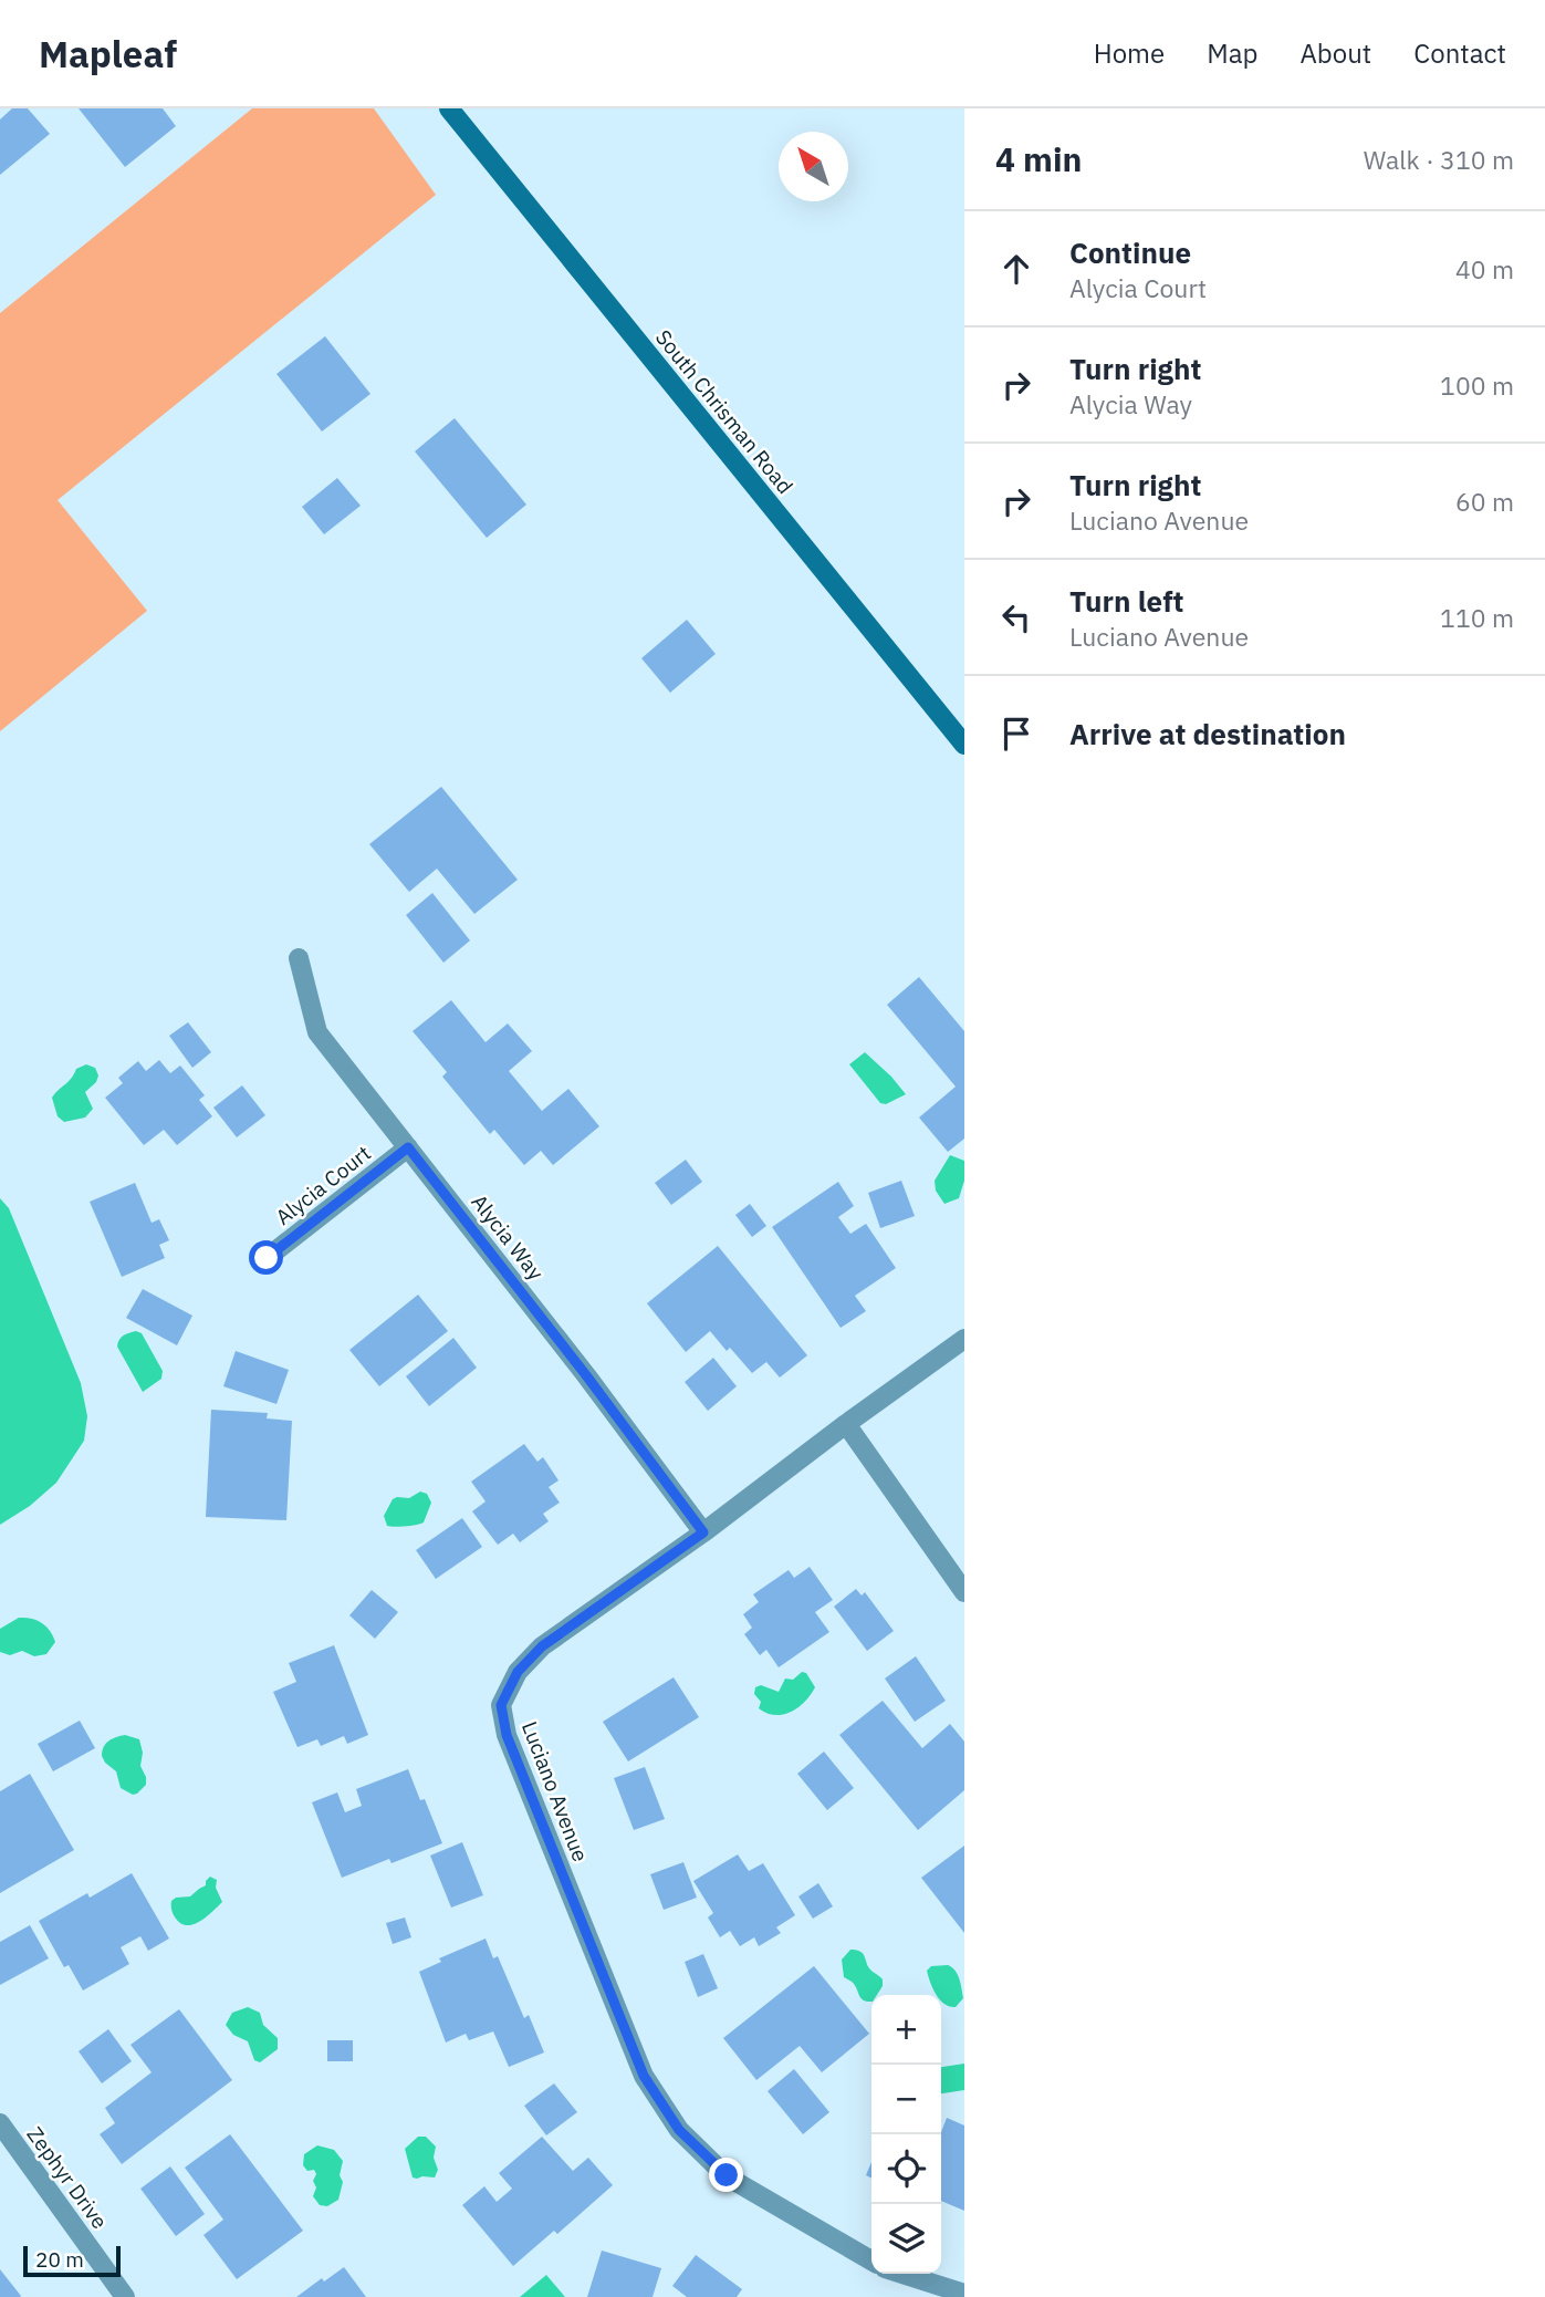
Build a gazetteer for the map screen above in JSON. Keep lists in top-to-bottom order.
{
  "streets": {
    "street": [
      "South Chrisman Road",
      "Alycia Court",
      "Alycia Way",
      "Luciano Avenue",
      "Zephyr Drive"
    ]
  },
  "crossings": [
    ["Alycia Court", "Alycia Way"],
    ["Alycia Way", "Luciano Avenue"]
  ],
  "scale_bar": "20 m",
  "north": "top left",
  "page": {
    "header": "Mapleaf",
    "nav": [
      "Home",
      "Map",
      "About",
      "Contact"
    ],
    "heading": ["4 min", "Walk · 310 m"],
    "list": [
      ["Continue", "Alycia Court", "40 m"],
      ["Turn right", "Alycia Way", "100 m"],
      ["Turn right", "Luciano Avenue", "60 m"],
      ["Turn left", "Luciano Avenue", "110 m"],
      "Arrive at destination"
    ],
    "map_buttons": ["+", "−"],
    "scale": "20 m"
  }
}
